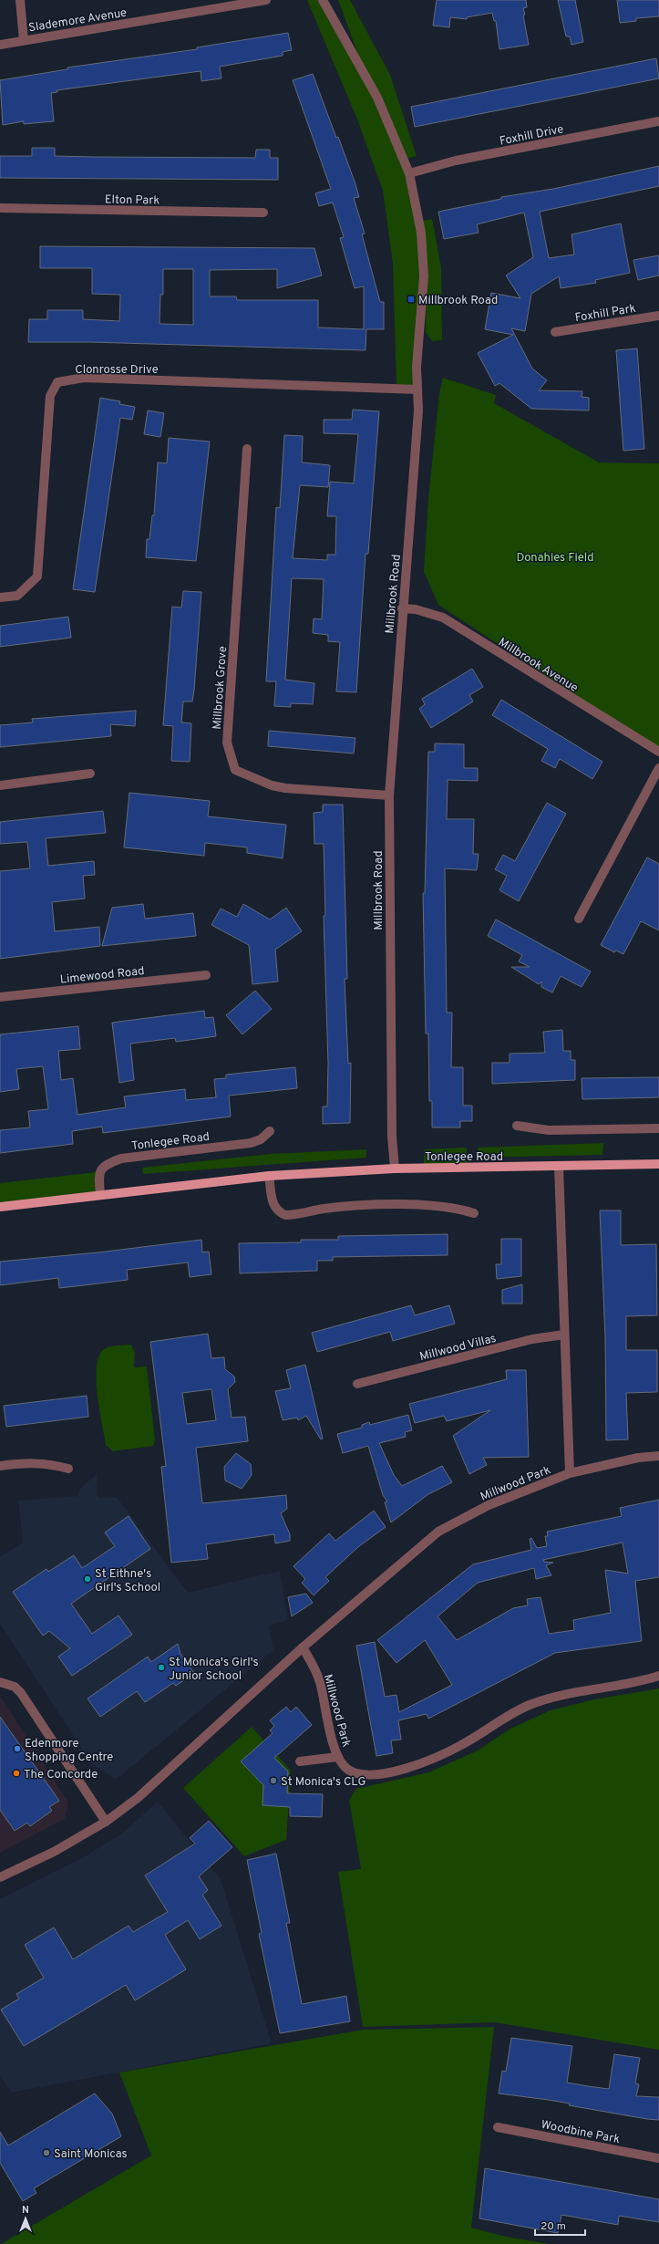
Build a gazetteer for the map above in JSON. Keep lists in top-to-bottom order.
{
  "streets": {
    "main road": ["Tonlegee Road"],
    "street": [
      "Slademore Avenue",
      "Foxhill Drive",
      "Elton Park",
      "Foxhill Park",
      "Clonrosse Drive",
      "Millbrook Road",
      "Millbrook Avenue",
      "Millbrook Grove",
      "Limewood Road",
      "Millwood Villas",
      "Millwood Park",
      "Woodbine Park"
    ]
  },
  "crossings": [
    ["Foxhill Drive", "Millbrook Road"],
    ["Clonrosse Drive", "Millbrook Road"],
    ["Millbrook Road", "Millbrook Avenue"],
    ["Millbrook Road", "Millbrook Grove"],
    ["Millbrook Road", "Tonlegee Road"]
  ],
  "parks": ["Donahies Field"],
  "places": {
    "transit": ["Millbrook Road"],
    "other": [
      "St Eithne's Girl's School",
      "St Monica's Girl's Junior School",
      "Edenmore Shopping Centre",
      "The Concorde",
      "St Monica's CLG",
      "Saint Monicas"
    ]
  },
  "scale_bar": "20 m",
  "north": "top"
}
